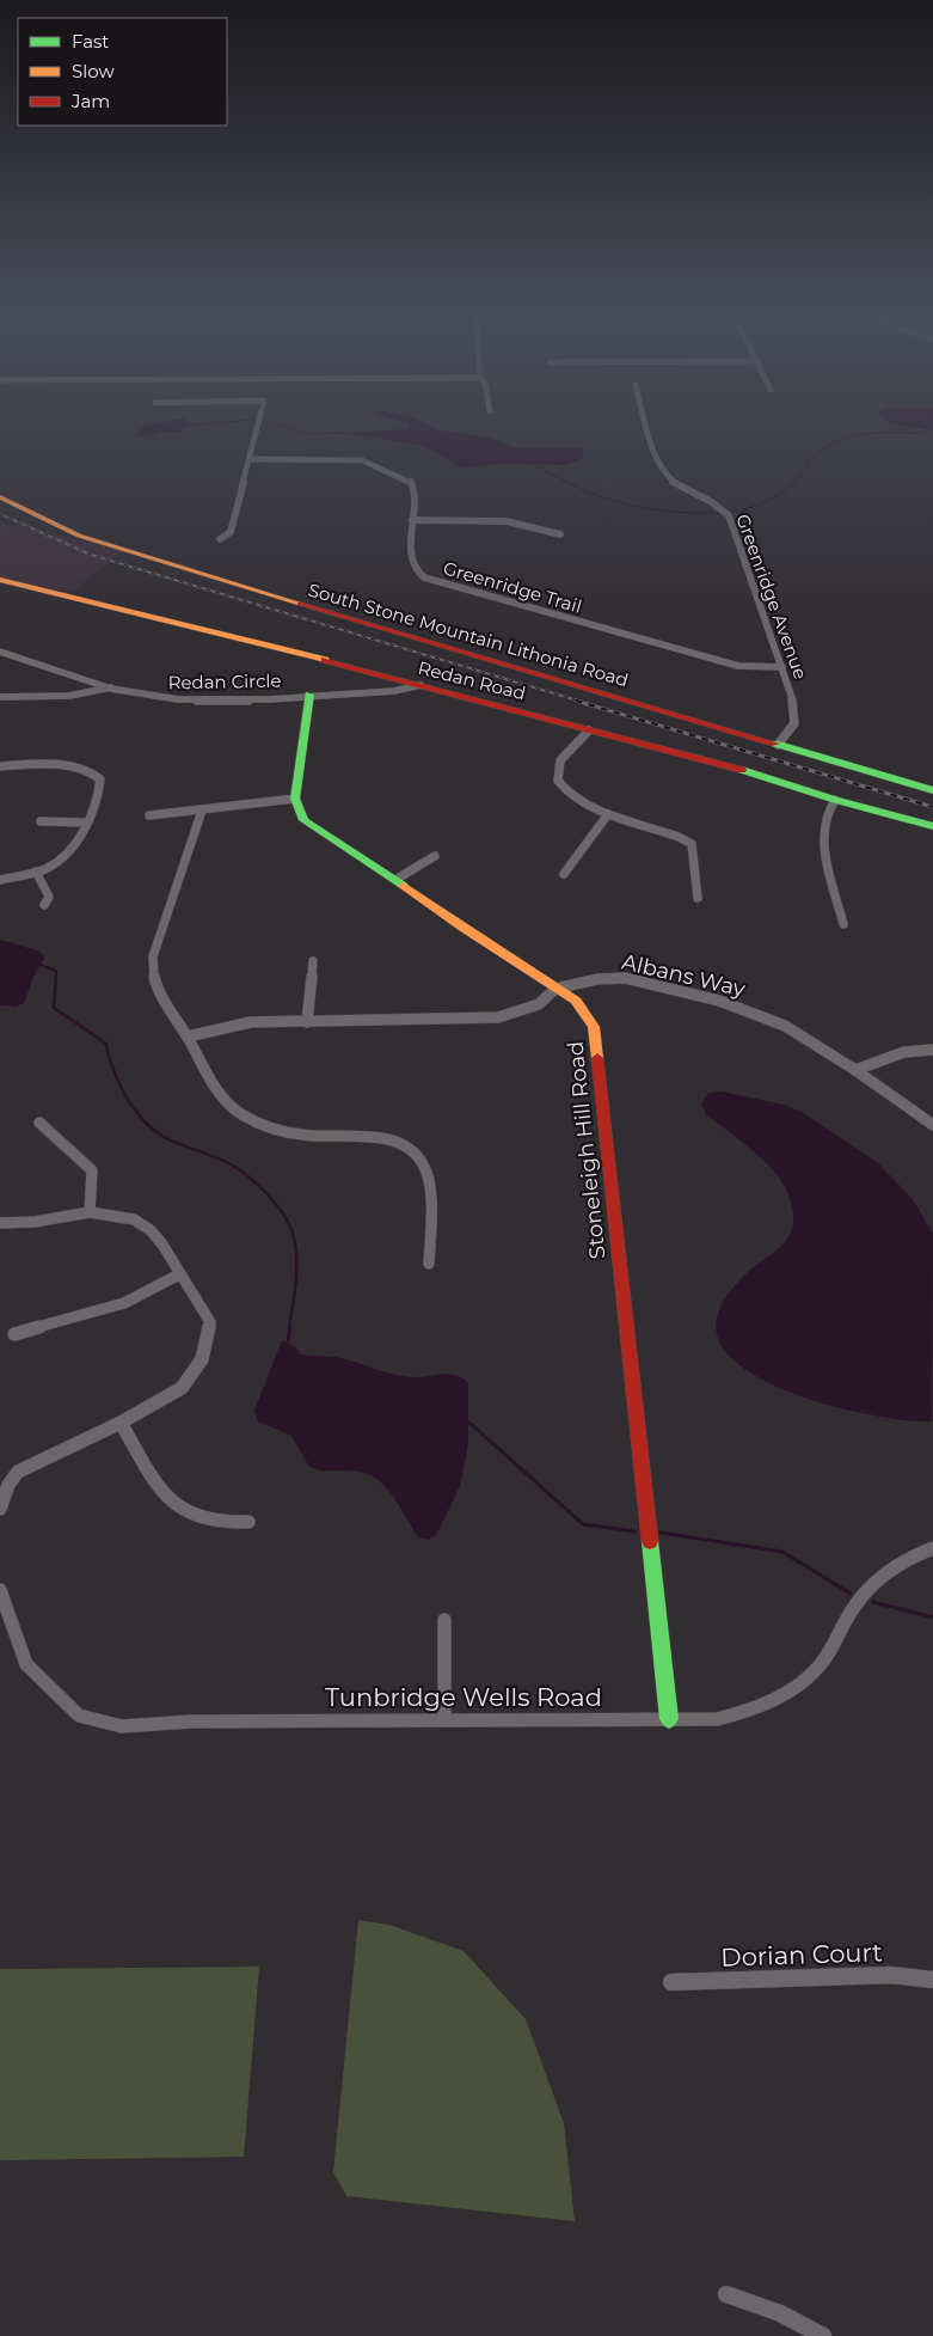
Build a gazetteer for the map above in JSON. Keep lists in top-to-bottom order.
{
  "streets": {
    "main road": ["South Stone Mountain Lithonia Road", "Redan Road", "Stoneleigh Hill Road"],
    "street": [
      "Greenridge Trail",
      "Greenridge Avenue",
      "Redan Circle",
      "Albans Way",
      "Tunbridge Wells Road",
      "Dorian Court"
    ]
  },
  "crossings": [
    ["Greenridge Trail", "Greenridge Avenue"],
    ["Greenridge Avenue", "South Stone Mountain Lithonia Road"],
    ["Redan Road", "Redan Circle"],
    ["Albans Way", "Stoneleigh Hill Road"],
    ["Stoneleigh Hill Road", "Tunbridge Wells Road"]
  ],
  "legend": ["Fast", "Slow", "Jam"]
}
